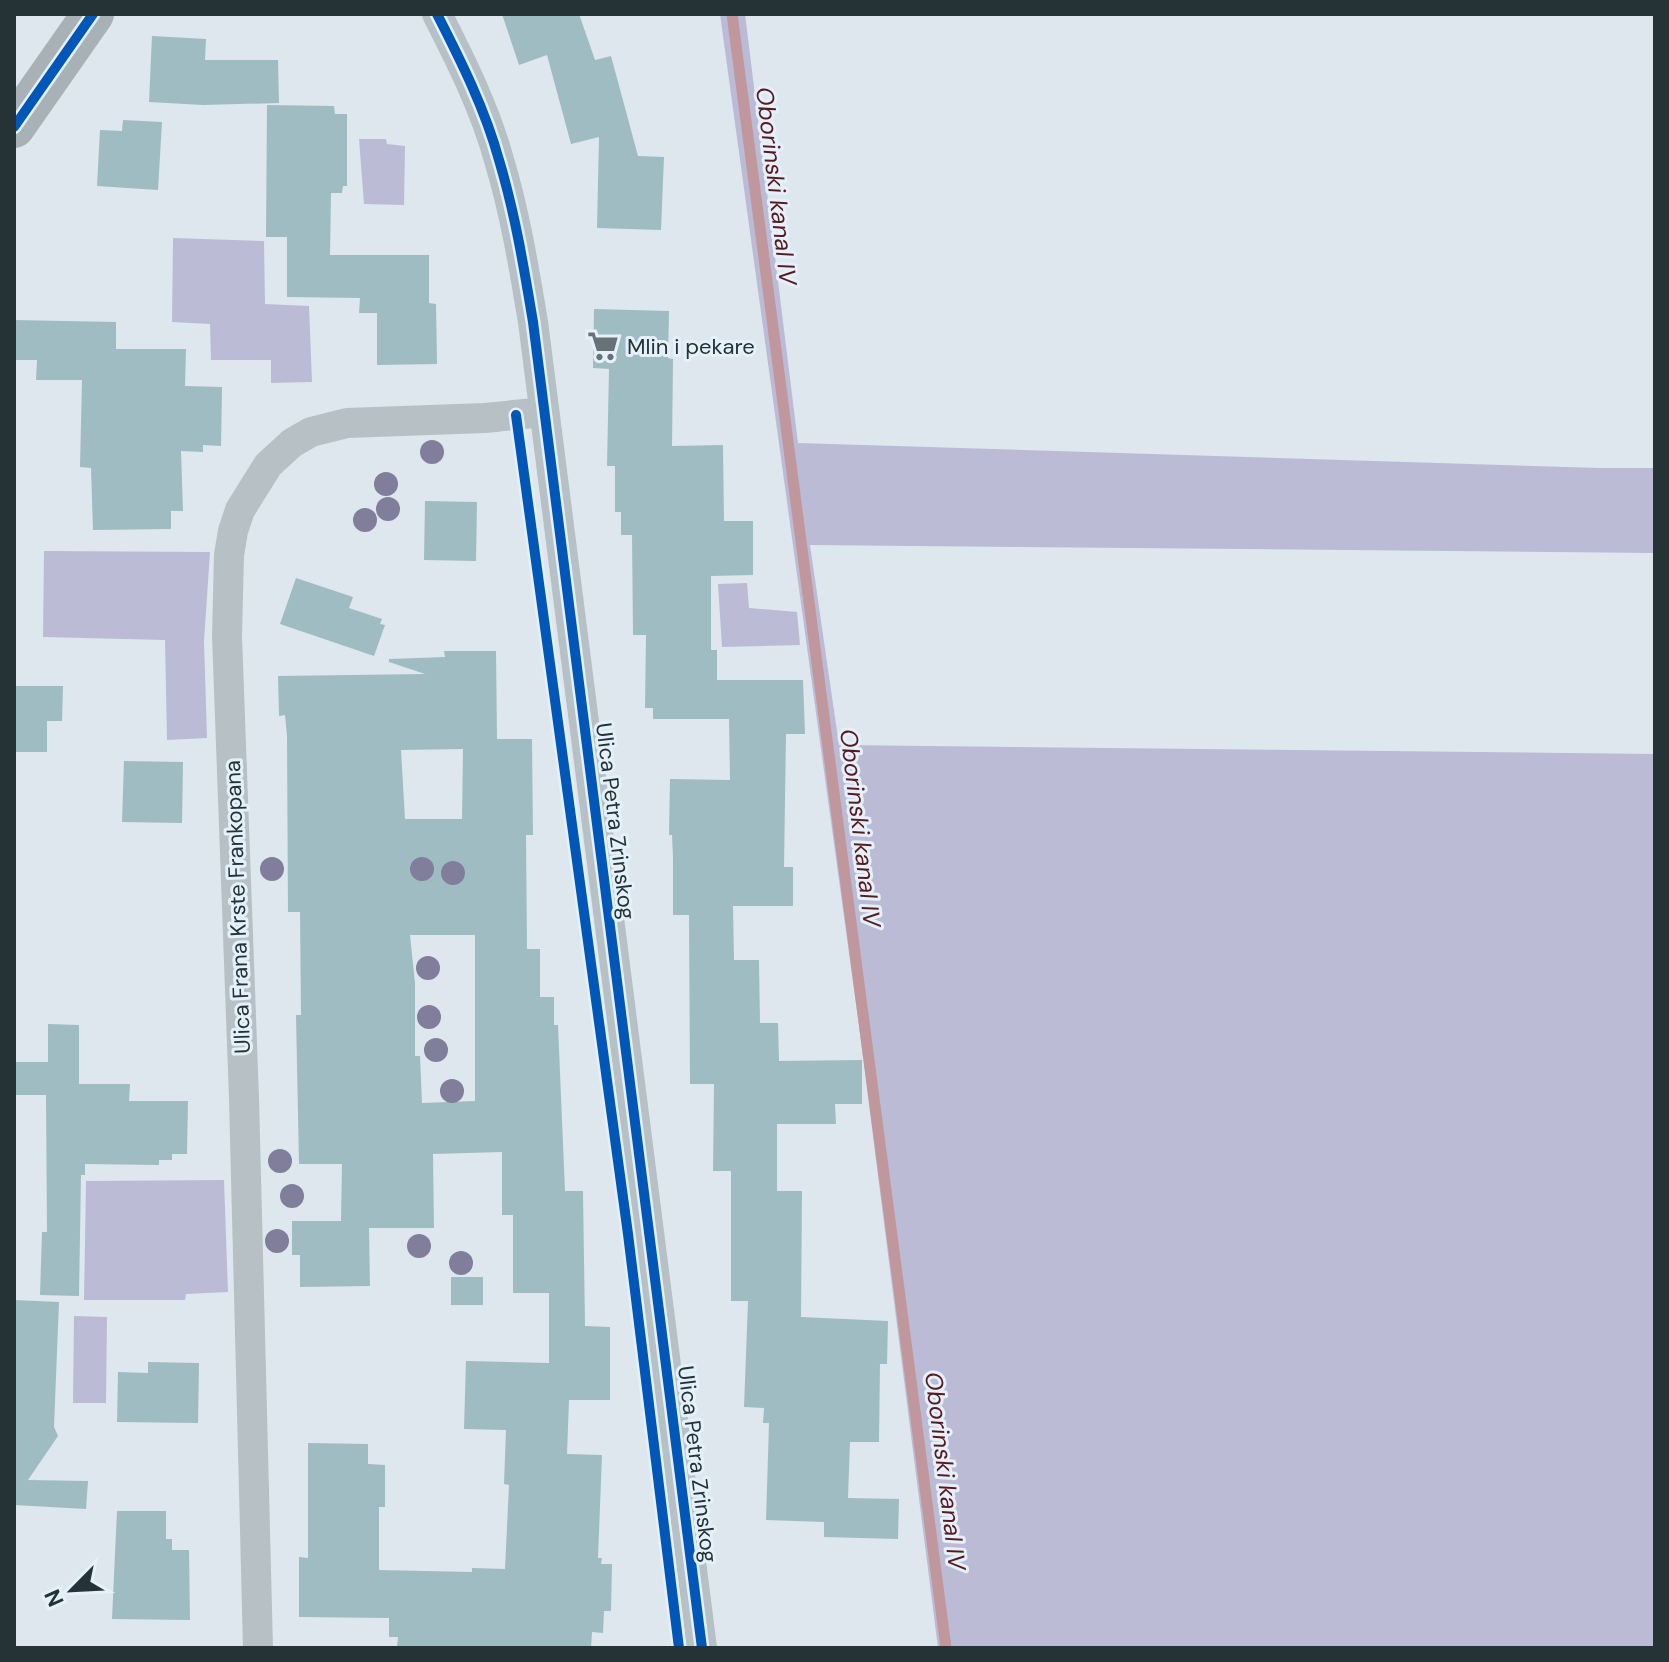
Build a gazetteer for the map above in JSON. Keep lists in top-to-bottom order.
{
  "streets": {
    "street": ["Ulica Petra Zrinskog", "Ulica Frana Krste Frankopana"]
  },
  "crossings": [
    ["Ulica Petra Zrinskog", "Ulica Frana Krste Frankopana"]
  ],
  "water": ["Oborinski kanal IV"],
  "places": {
    "supermarket": ["Mlin i pekare"]
  },
  "north": "bottom left"
}
